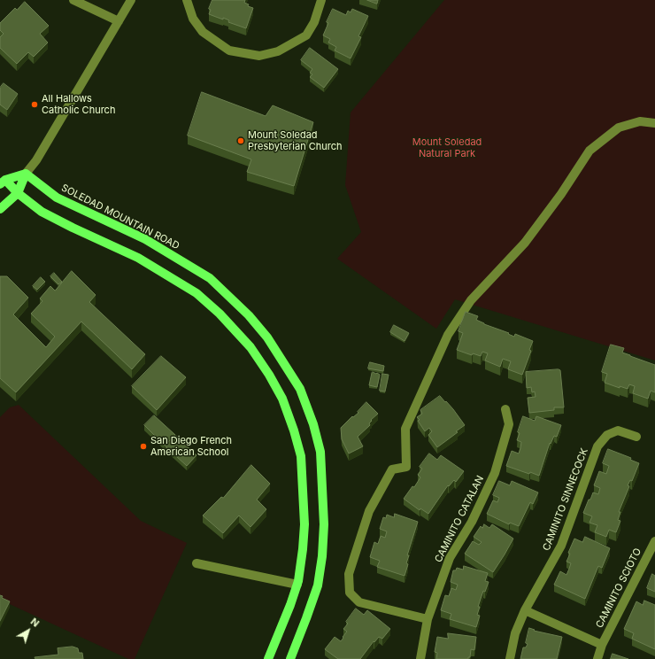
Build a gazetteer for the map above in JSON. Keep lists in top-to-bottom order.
{
  "streets": {
    "main road": ["SOLEDAD MOUNTAIN ROAD"],
    "street": ["CAMINITO SINNECOCK", "CAMINITO CATALAN", "CAMINITO SCIOTO"]
  },
  "crossings": [
    ["CAMINITO SINNECOCK", "CAMINITO SCIOTO"]
  ],
  "parks": ["Mount Soledad Natural Park"],
  "places": ["All Hallows Catholic Church", "Mount Soledad Presbyterian Church", "San Diego French American School"],
  "north": "top right"
}
